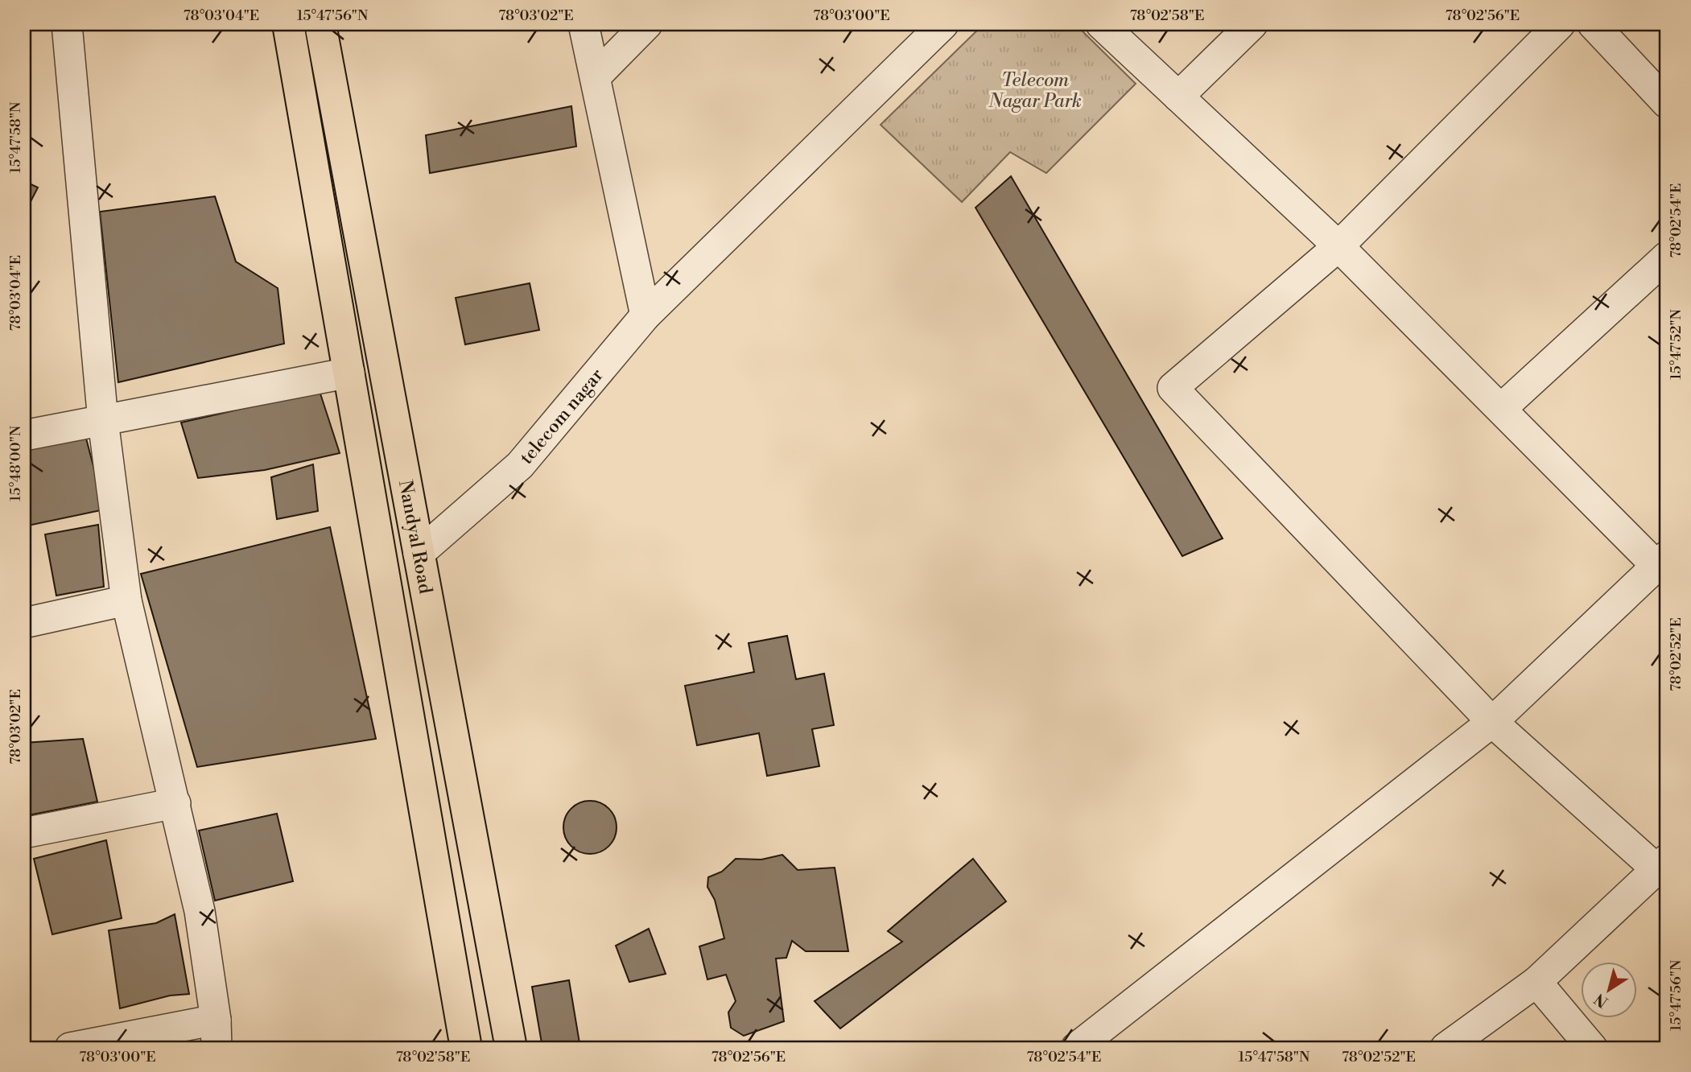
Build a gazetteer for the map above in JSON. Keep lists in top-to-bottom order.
{
  "streets": {
    "main road": ["Nandyal Road"],
    "street": ["telecom nagar"]
  },
  "crossings": [
    ["telecom nagar", "Nandyal Road"]
  ],
  "parks": ["Telecom Nagar Park"],
  "north": "bottom left",
  "coordinates": [
    "78°03'04\"E",
    "15°47'56\"N",
    "78°03'02\"E",
    "78°03'00\"E",
    "78°02'58\"E",
    "78°02'56\"E",
    "15°47'58\"N",
    "78°02'54\"E",
    "15°47'52\"N",
    "15°48'00\"N",
    "78°02'52\"E"
  ]
}
